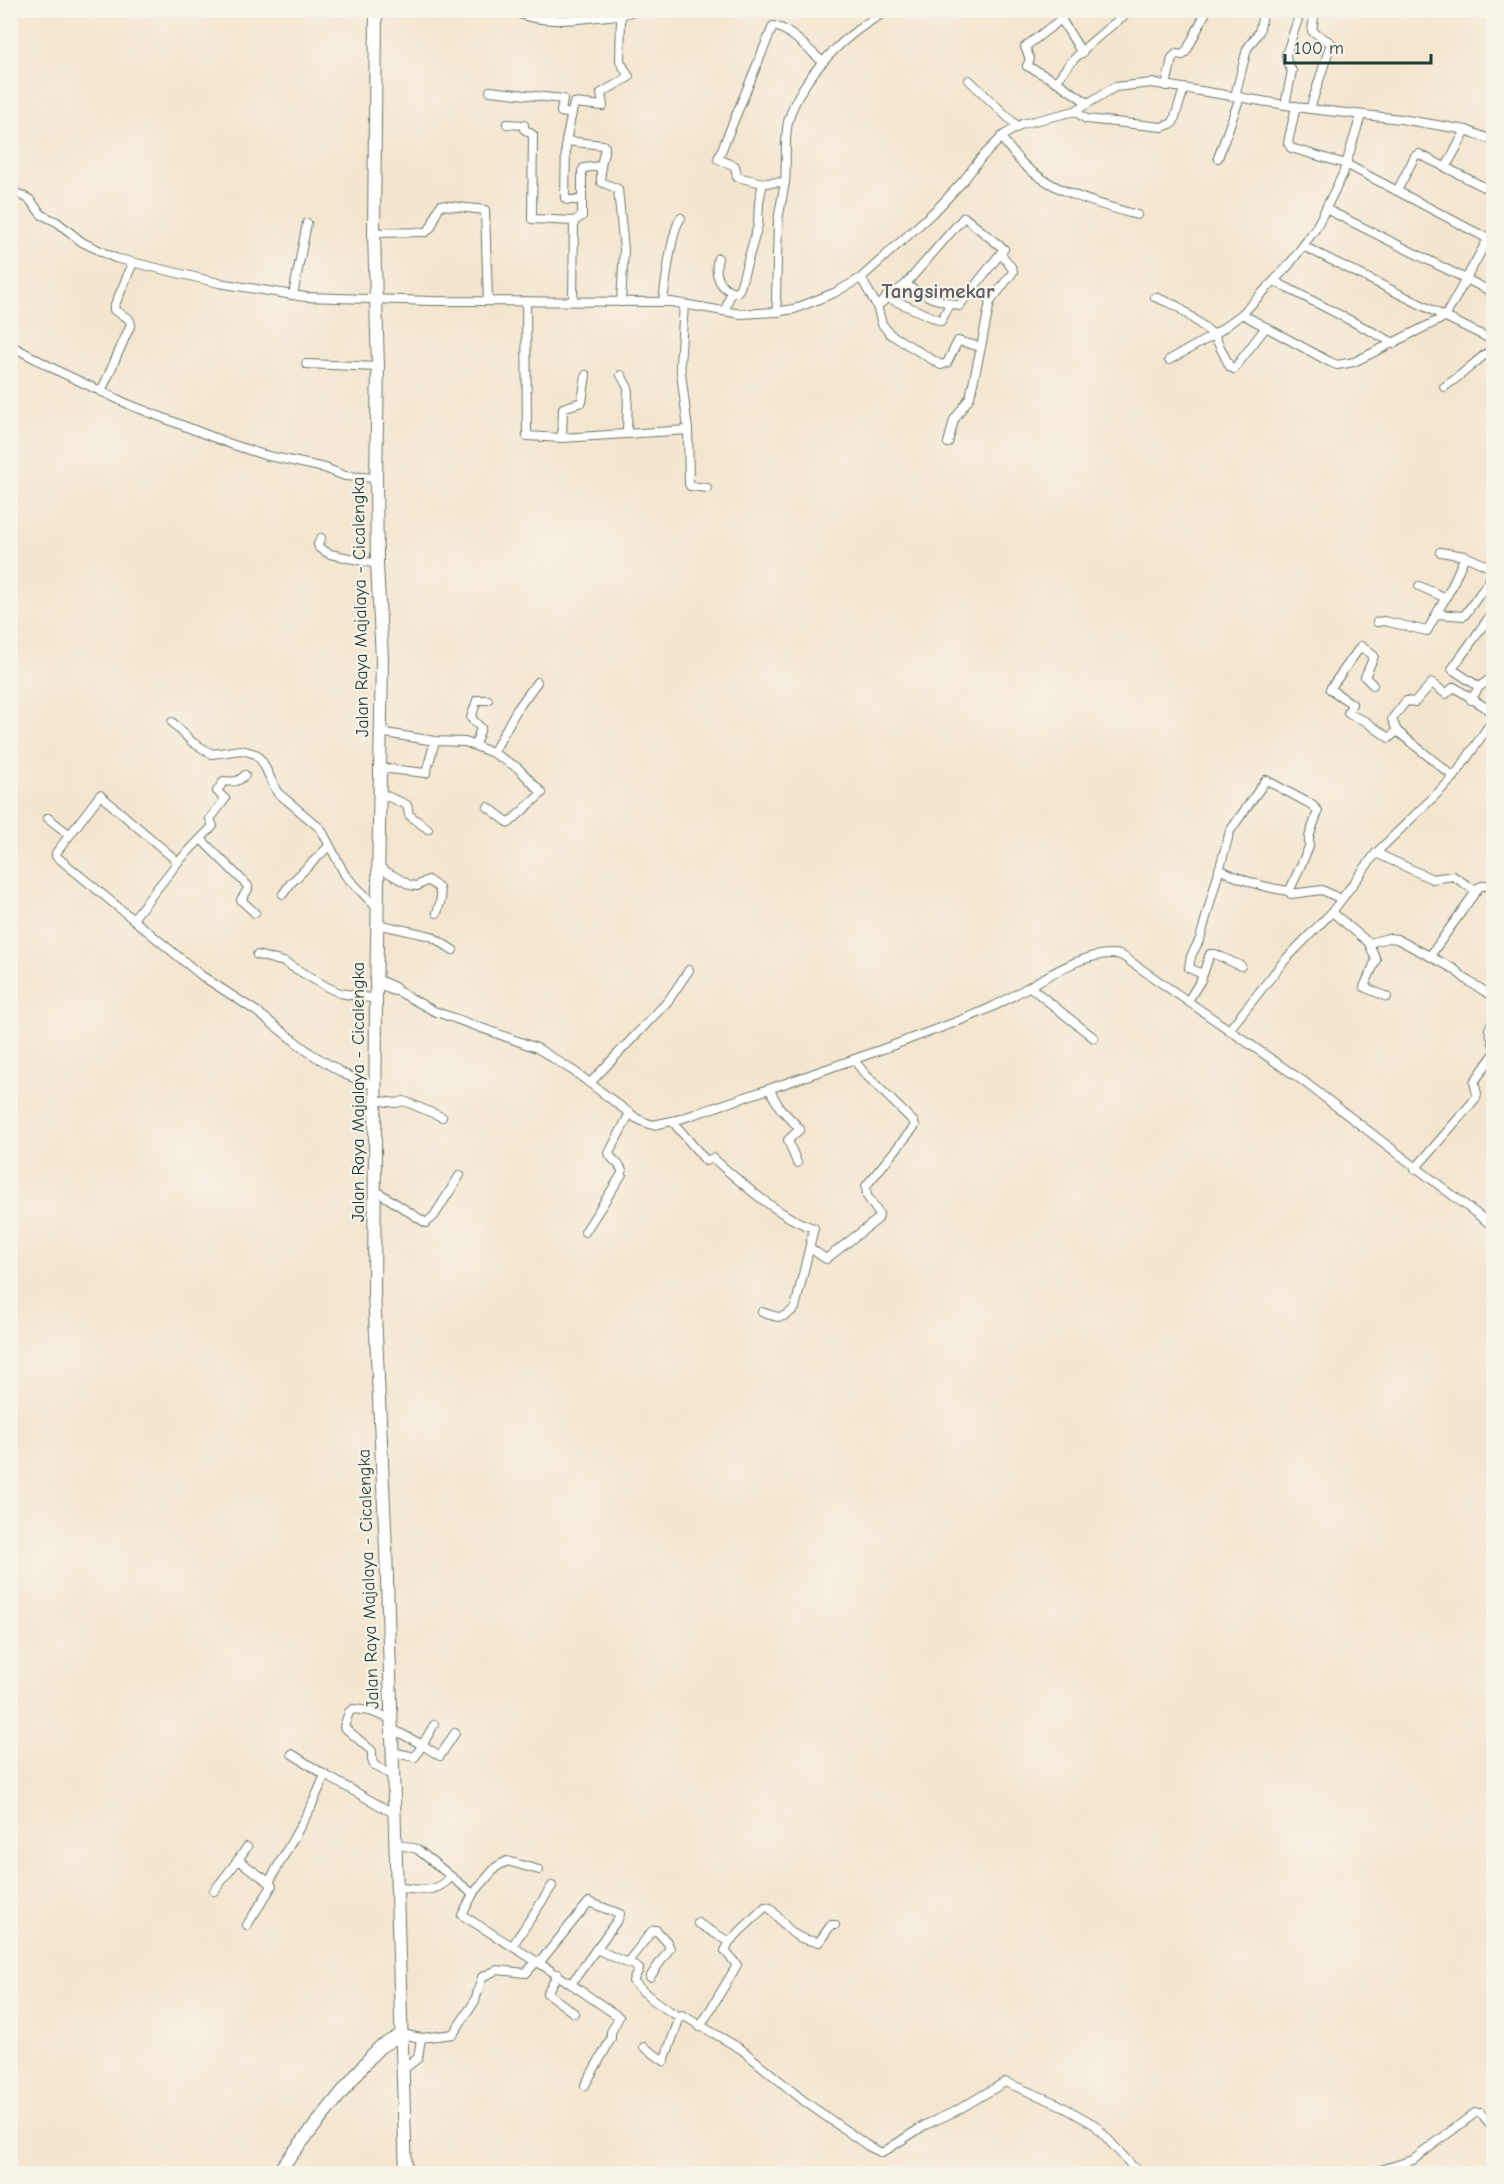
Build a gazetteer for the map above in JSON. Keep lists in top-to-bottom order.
{
  "streets": {
    "main road": ["Jalan Raya Majalaya - Cicalengka"]
  },
  "districts": ["Tangsimekar"],
  "scale_bar": "100 m"
}
